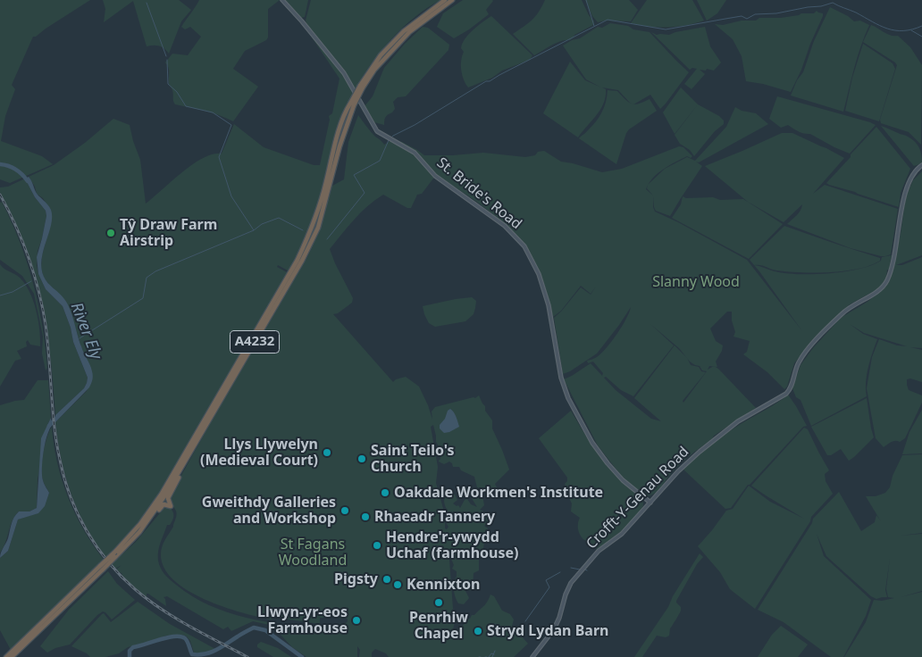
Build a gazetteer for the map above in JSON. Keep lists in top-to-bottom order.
{
  "streets": {
    "highway": ["A4232"],
    "street": ["St. Bride's Road", "Crofft-Y-Genau Road"]
  },
  "crossings": [
    ["St. Bride's Road", "Crofft-Y-Genau Road"]
  ],
  "water": ["River Ely"],
  "parks": ["Slanny Wood", "St Fagans Woodland"],
  "places": [
    "Tŷ Draw Farm Airstrip",
    "Llys Llywelyn (Medieval Court)",
    "Saint Teilo's Church",
    "Oakdale Workmen's Institute",
    "Gweithdy Galleries and Workshop",
    "Rhaeadr Tannery",
    "Hendre'r-ywydd Uchaf (farmhouse)",
    "Pigsty",
    "Kennixton",
    "Penrhiw Chapel",
    "Llwyn-yr-eos Farmhouse",
    "Stryd Lydan Barn"
  ]
}
